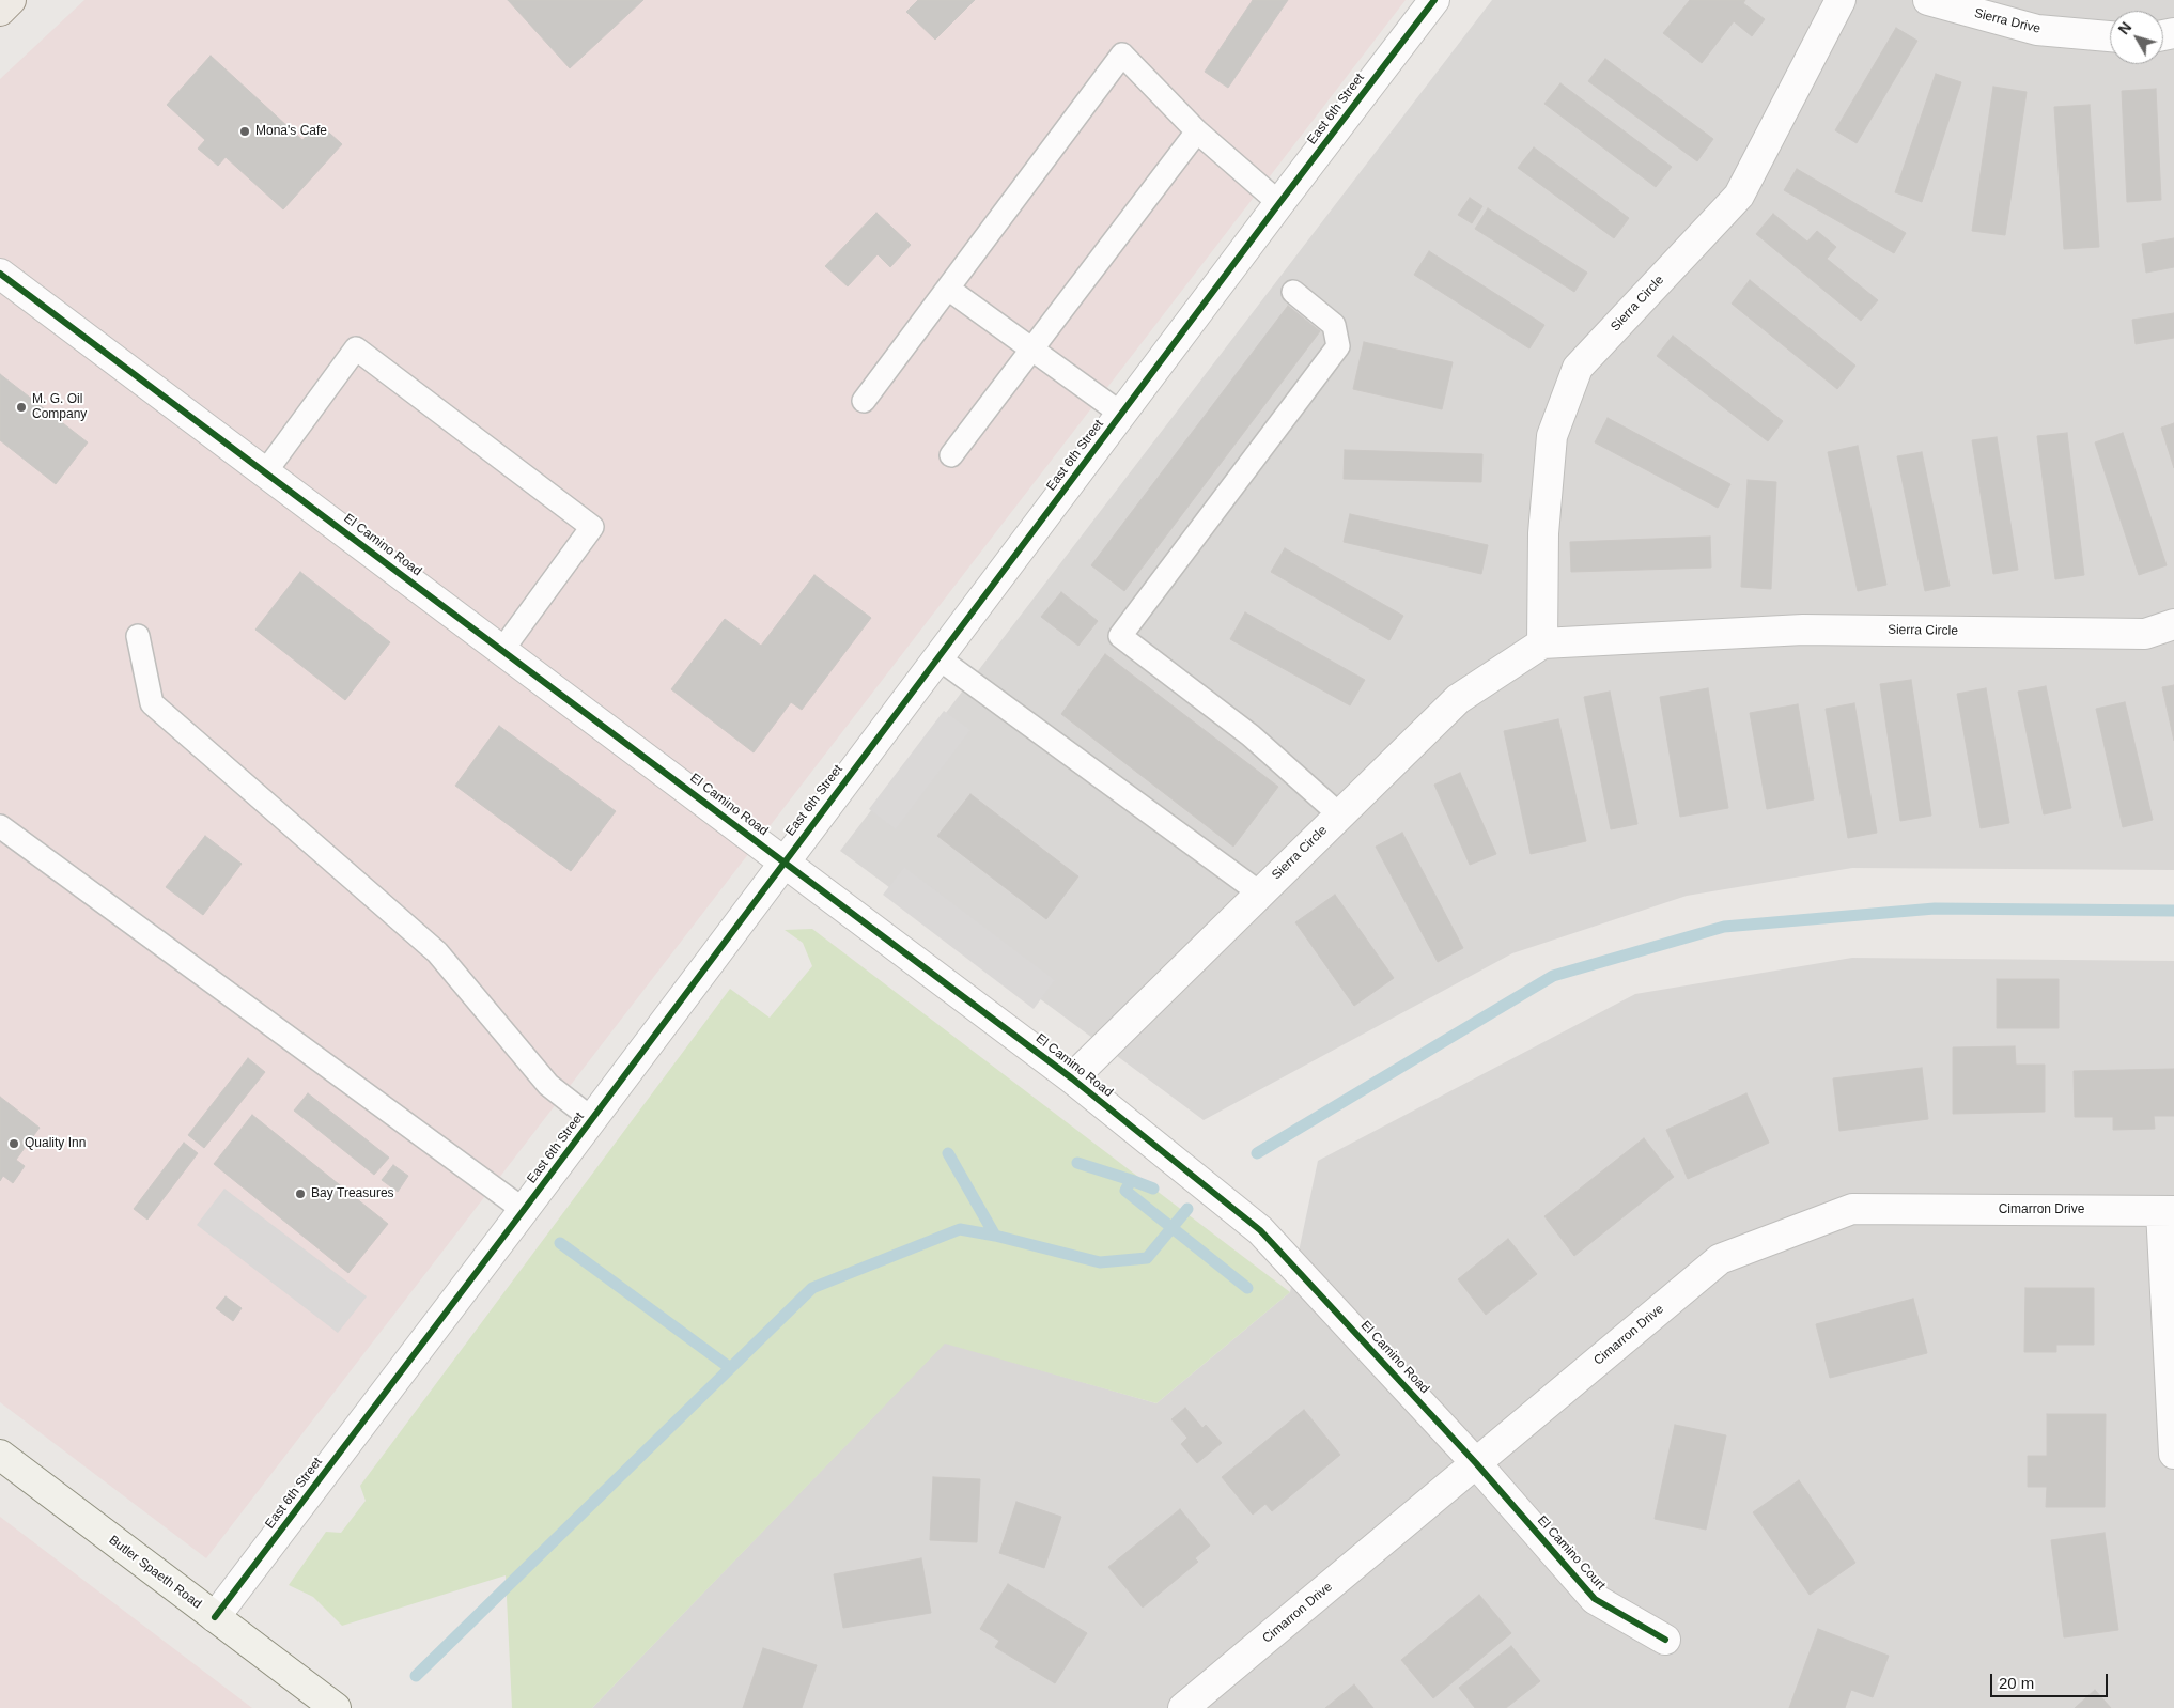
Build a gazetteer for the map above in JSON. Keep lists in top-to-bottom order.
{
  "streets": {
    "main road": ["Butler Spaeth Road"],
    "street": [
      "Sierra Drive",
      "East 6th Street",
      "Sierra Circle",
      "El Camino Road",
      "Cimarron Drive",
      "El Camino Court"
    ]
  },
  "crossings": [
    ["East 6th Street", "El Camino Road"],
    ["East 6th Street", "Butler Spaeth Road"],
    ["Sierra Circle", "El Camino Road"],
    ["El Camino Road", "Cimarron Drive"],
    ["El Camino Road", "El Camino Court"],
    ["Cimarron Drive", "El Camino Court"]
  ],
  "places": [
    "Mona's Cafe",
    "M. G. Oil Company",
    "Quality Inn",
    "Bay Treasures"
  ],
  "scale_bar": "20 m",
  "north": "top left"
}
